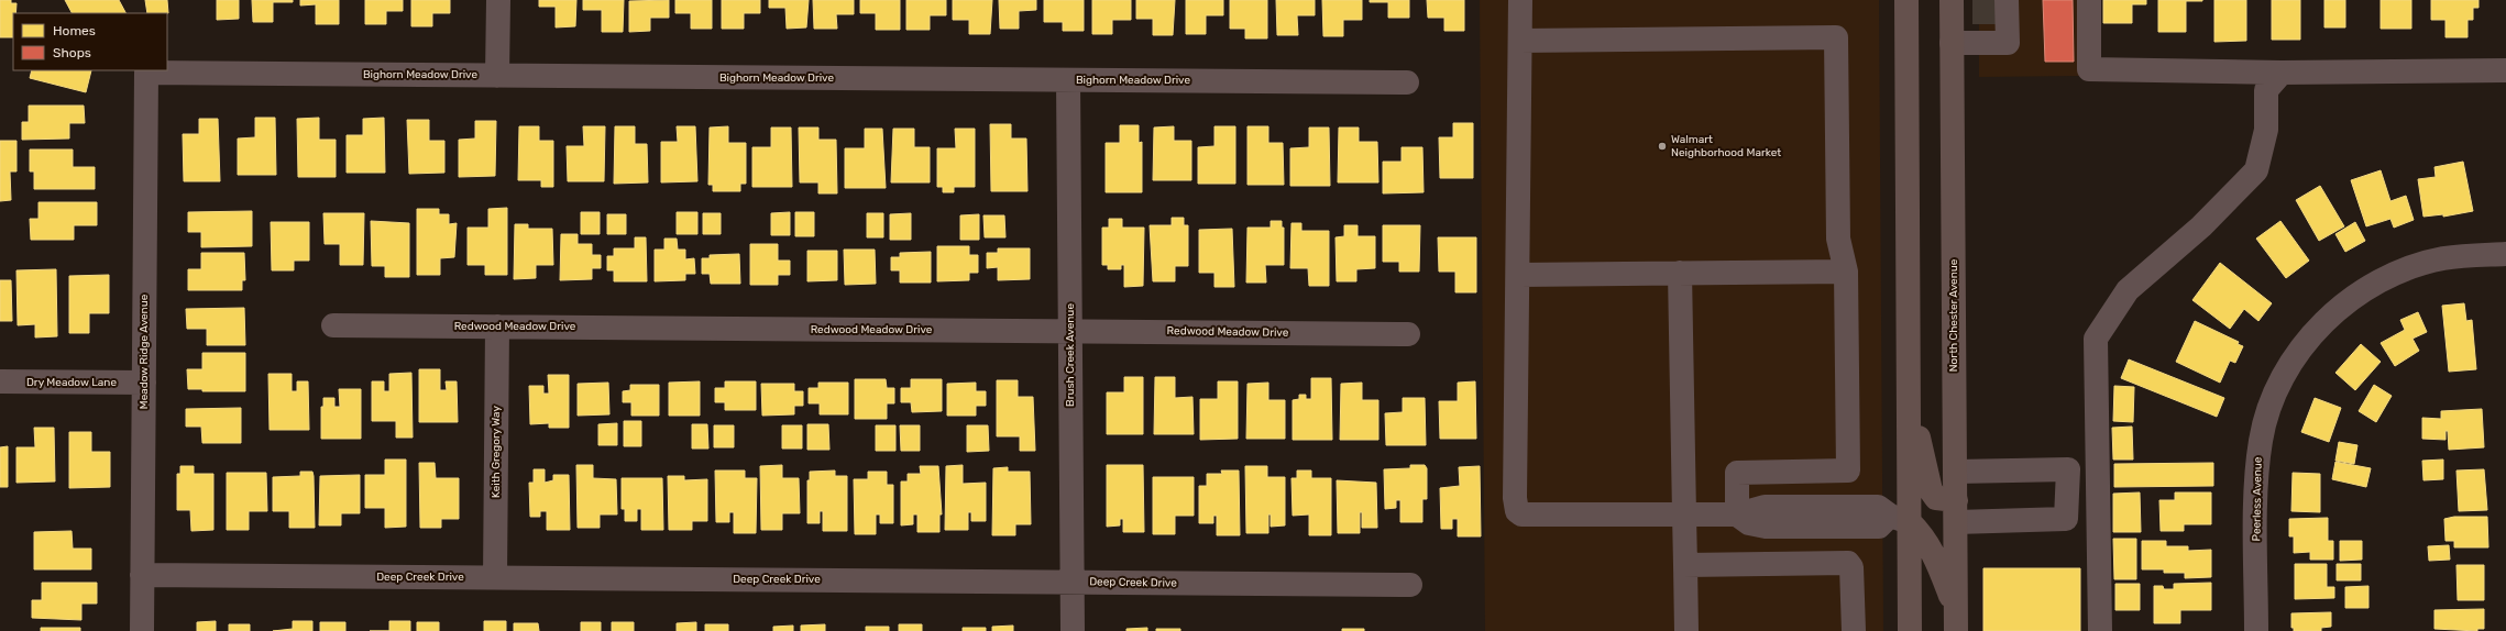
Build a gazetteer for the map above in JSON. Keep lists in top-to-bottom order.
{
  "streets": {
    "main road": ["North Chester Avenue"],
    "street": [
      "Bighorn Meadow Drive",
      "Redwood Meadow Drive",
      "Meadow Ridge Avenue",
      "Brush Creek Avenue",
      "Dry Meadow Lane",
      "Keith Gregory Way",
      "Peerless Avenue",
      "Deep Creek Drive"
    ]
  },
  "crossings": [
    ["Bighorn Meadow Drive", "Meadow Ridge Avenue"],
    ["Bighorn Meadow Drive", "Brush Creek Avenue"],
    ["Redwood Meadow Drive", "Brush Creek Avenue"],
    ["Redwood Meadow Drive", "Keith Gregory Way"],
    ["Meadow Ridge Avenue", "Dry Meadow Lane"],
    ["Meadow Ridge Avenue", "Deep Creek Drive"],
    ["Brush Creek Avenue", "Deep Creek Drive"],
    ["Keith Gregory Way", "Deep Creek Drive"]
  ],
  "places": ["Walmart Neighborhood Market"],
  "legend": ["Homes", "Shops"]
}
